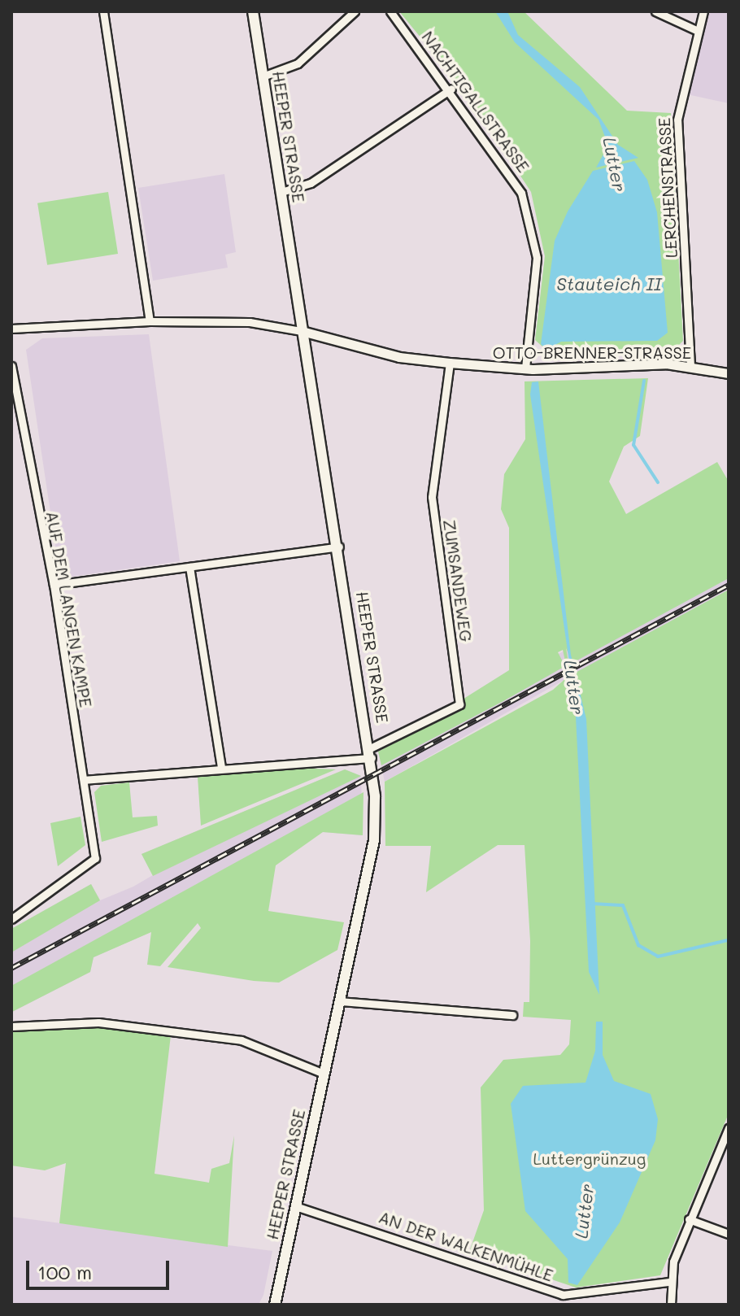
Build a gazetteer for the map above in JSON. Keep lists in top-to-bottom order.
{
  "streets": {
    "main road": ["HEEPER STRASSE"],
    "street": [
      "NACHTIGALLSTRASSE",
      "LERCHENSTRASSE",
      "OTTO-BRENNER-STRASSE",
      "ZUMSANDEWEG",
      "AUF DEM LANGEN KAMPE",
      "AN DER WALKENMÜHLE"
    ]
  },
  "crossings": [
    ["NACHTIGALLSTRASSE", "OTTO-BRENNER-STRASSE"],
    ["HEEPER STRASSE", "OTTO-BRENNER-STRASSE"],
    ["HEEPER STRASSE", "ZUMSANDEWEG"],
    ["HEEPER STRASSE", "AN DER WALKENMÜHLE"],
    ["LERCHENSTRASSE", "OTTO-BRENNER-STRASSE"],
    ["OTTO-BRENNER-STRASSE", "ZUMSANDEWEG"]
  ],
  "water": ["Lutter", "Stauteich II"],
  "parks": ["Luttergrünzug"],
  "scale_bar": "100 m"
}
